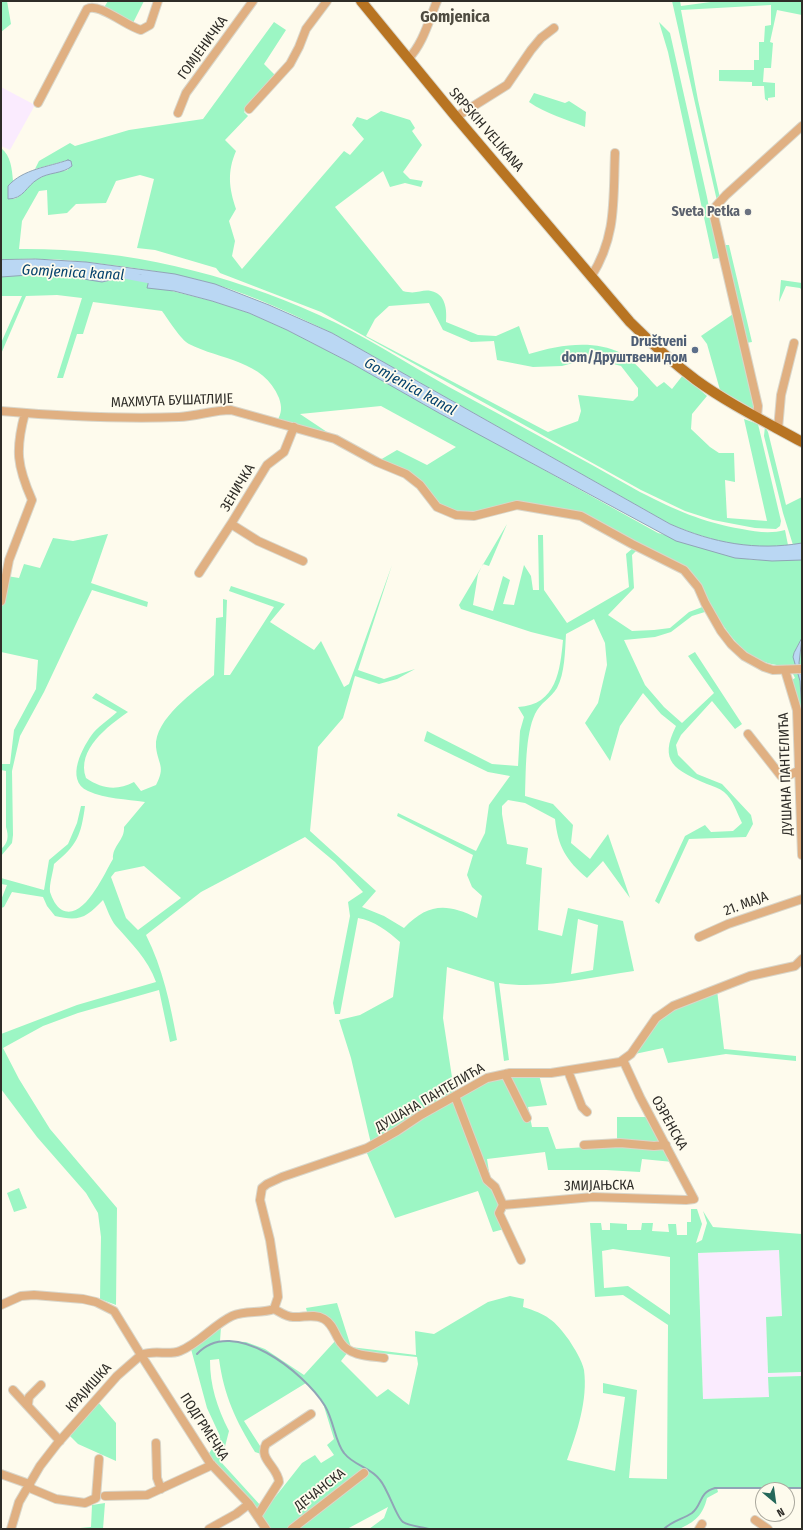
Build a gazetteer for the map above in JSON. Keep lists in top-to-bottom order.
{
  "streets": {
    "main road": ["SRPSKIH VELIKANA"],
    "street": [
      "ГОМЈЕНИЧКА",
      "МАХМУТА БУШАТЛИЈЕ",
      "ЗЕНИЧКА",
      "ДУШАНА ПАНТЕЛИЋА",
      "21. МАЈА",
      "ОЗРЕНСКА",
      "ЗМИЈАЊСКА",
      "КРАЈИШКА",
      "ПОДГРМЕЧКА",
      "ДЕЧАНСКА"
    ]
  },
  "crossings": [
    ["МАХМУТА БУШАТЛИЈЕ", "ЗЕНИЧКА"],
    ["МАХМУТА БУШАТЛИЈЕ", "ДУШАНА ПАНТЕЛИЋА"],
    ["ДУШАНА ПАНТЕЛИЋА", "ОЗРЕНСКА"],
    ["ОЗРЕНСКА", "ЗМИЈАЊСКА"],
    ["КРАЈИШКА", "ПОДГРМЕЧКА"]
  ],
  "districts": ["Gomjenica"],
  "water": ["Gomjenica kanal"],
  "places": ["Sveta Petka", "Društveni dom/Друштвени дом"],
  "north": "bottom right"
}
